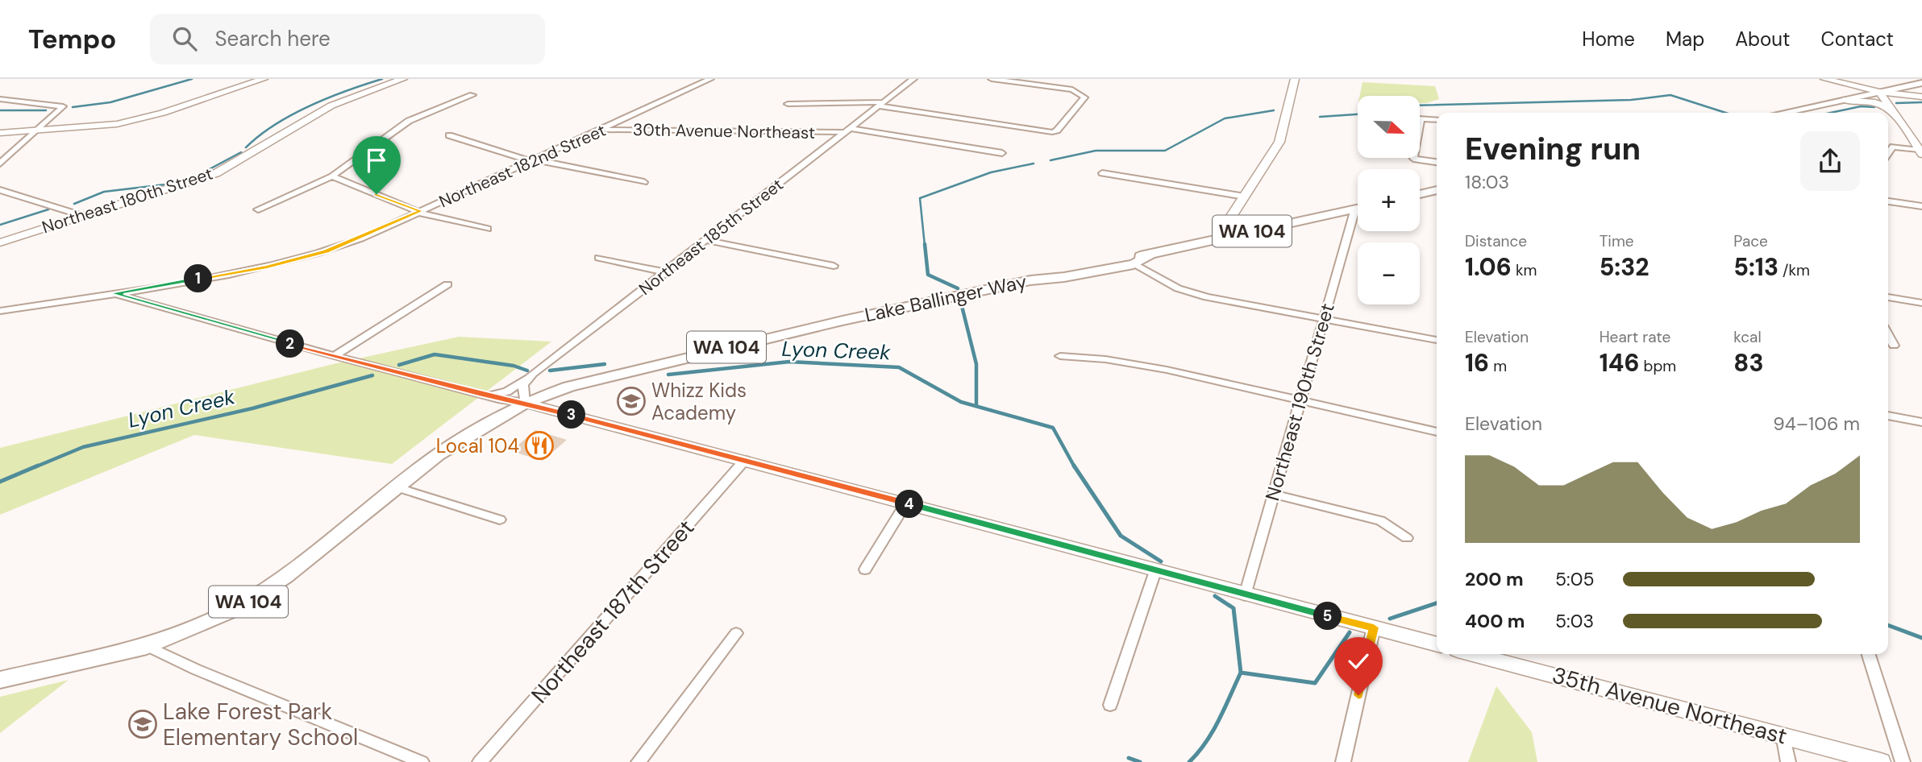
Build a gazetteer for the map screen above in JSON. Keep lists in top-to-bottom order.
{
  "streets": {
    "main road": ["WA 104", "Lake Ballinger Way"],
    "street": [
      "30th Avenue Northeast",
      "Northeast 182nd Street",
      "Northeast 180th Street",
      "Northeast 185th Street",
      "Northeast 190th Street",
      "Northeast 187th Street",
      "35th Avenue Northeast"
    ]
  },
  "crossings": [
    ["30th Avenue Northeast", "Northeast 182nd Street"],
    ["30th Avenue Northeast", "Northeast 185th Street"],
    ["WA 104", "Lake Ballinger Way"]
  ],
  "water": ["Lyon Creek"],
  "places": {
    "school or university": ["Whizz Kids Academy", "Lake Forest Park Elementary School"],
    "restaurant": ["Local 104"]
  },
  "north": "right",
  "page": {
    "header": "Tempo",
    "search": "Search here",
    "nav": [
      "Home",
      "Map",
      "About",
      "Contact"
    ],
    "map_buttons": ["+", "−"],
    "heading": ["Evening run", "18:03"],
    "stats": [
      ["Distance", "1.06 km"],
      ["Time", "5:32"],
      ["Pace", "5:13 /km"],
      ["Elevation", "16 m"],
      ["Heart rate", "146 bpm"],
      ["kcal", "83"]
    ],
    "pins": [
      "1",
      "2",
      "3",
      "4",
      "5"
    ],
    "chart": ["Elevation", "94–106 m"],
    "list": [
      {
        "name": "200 m",
        "note": "5:05"
      },
      {
        "name": "400 m",
        "note": "5:03"
      }
    ]
  }
}
